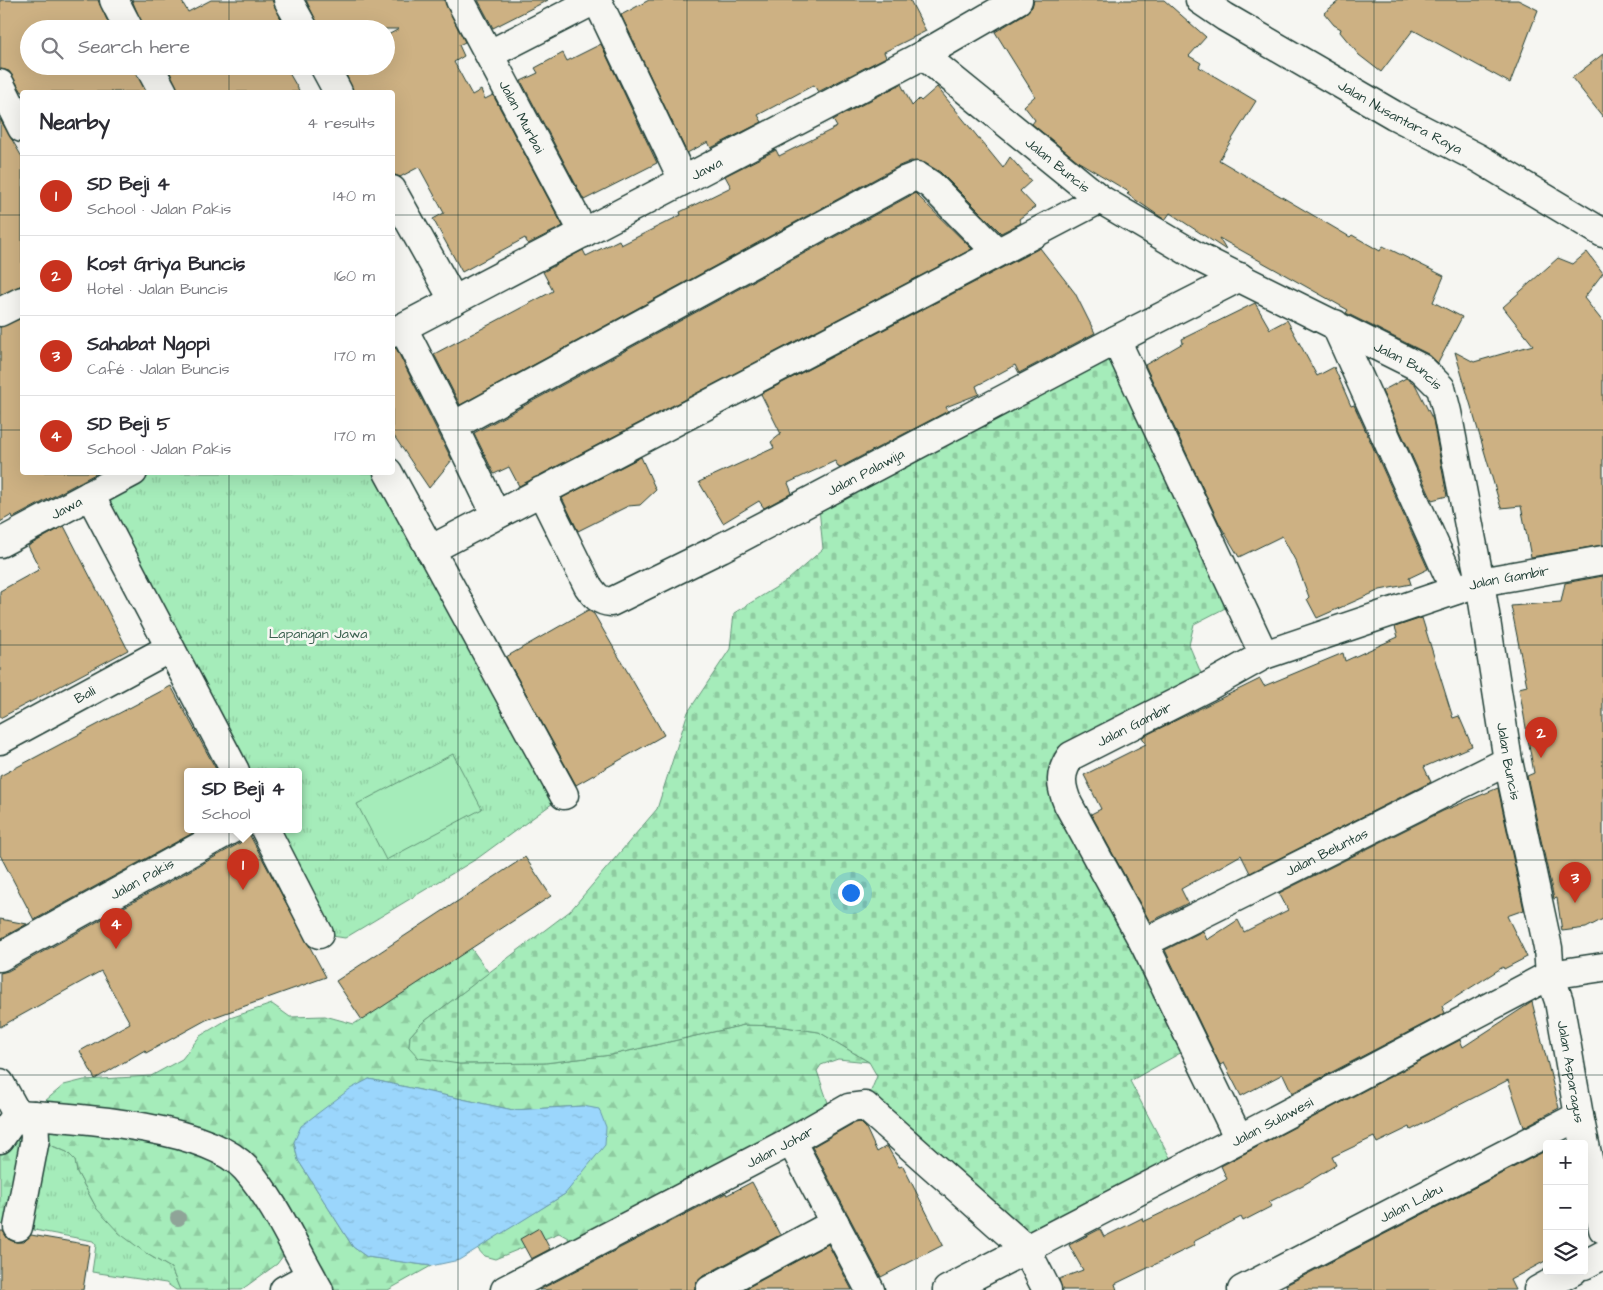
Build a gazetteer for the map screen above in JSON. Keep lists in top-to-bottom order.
{
  "streets": {
    "street": [
      "Jalan Murbai",
      "Jalan Nusantara Raya",
      "Jalan Buncis",
      "Jawa",
      "Jalan Palawija",
      "Jalan Gambir",
      "Bali",
      "Jalan Beluntas",
      "Jalan Pakis",
      "Jalan Asparagus",
      "Jalan Sulawesi",
      "Jalan Johar",
      "Jalan Labu"
    ]
  },
  "crossings": [
    ["Jalan Murbai", "Jawa"],
    ["Jalan Buncis", "Jawa"],
    ["Jalan Buncis", "Jalan Palawija"],
    ["Jalan Buncis", "Jalan Gambir"],
    ["Jalan Buncis", "Jalan Beluntas"],
    ["Jalan Buncis", "Jalan Asparagus"],
    ["Jalan Buncis", "Jalan Sulawesi"],
    ["Jalan Gambir", "Jalan Beluntas"],
    ["Jalan Gambir", "Jalan Sulawesi"],
    ["Jalan Asparagus", "Jalan Sulawesi"],
    ["Jalan Asparagus", "Jalan Labu"],
    ["Jalan Sulawesi", "Jalan Johar"]
  ],
  "parks": ["Lapangan Jawa"],
  "page": {
    "search": "Search here",
    "heading": ["Nearby", "4 results"],
    "list": [
      {
        "mark": "1",
        "name": "SD Beji 4",
        "note": "School · Jalan Pakis",
        "value": "140 m"
      },
      {
        "mark": "2",
        "name": "Kost Griya Buncis",
        "note": "Hotel · Jalan Buncis",
        "value": "160 m"
      },
      {
        "mark": "3",
        "name": "Sahabat Ngopi",
        "note": "Café · Jalan Buncis",
        "value": "170 m"
      },
      {
        "mark": "4",
        "name": "SD Beji 5",
        "note": "School · Jalan Pakis",
        "value": "170 m"
      }
    ],
    "pins": [
      "2",
      "1",
      "3",
      "4"
    ],
    "popup": ["SD Beji 4", "School"],
    "map_buttons": ["+", "−"]
  }
}
